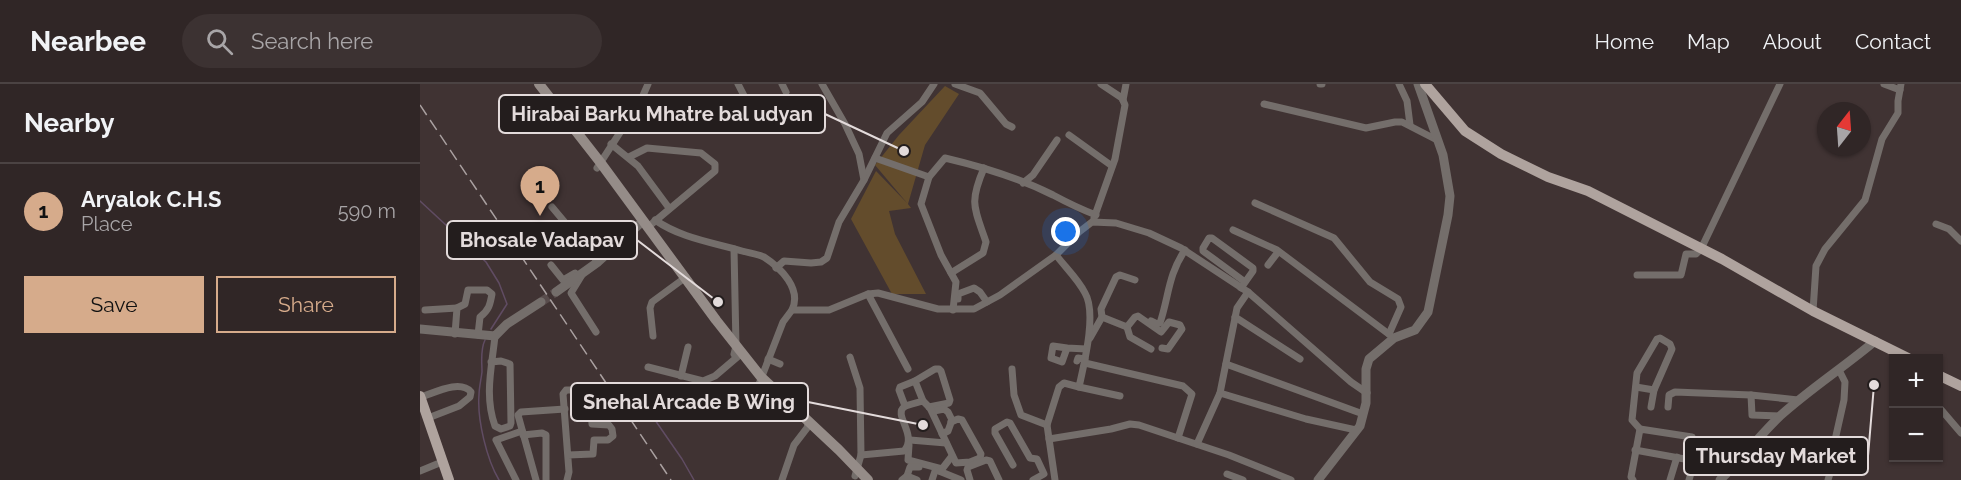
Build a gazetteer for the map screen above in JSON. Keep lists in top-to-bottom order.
{
  "places": [
    "Hirabai Barku Mhatre bal udyan",
    "Bhosale Vadapav",
    "Thursday Market",
    "Snehal Arcade B Wing"
  ],
  "north": "top",
  "page": {
    "header": "Nearbee",
    "search": "Search here",
    "nav": [
      "Home",
      "Map",
      "About",
      "Contact"
    ],
    "heading": "Nearby",
    "list": [
      {
        "mark": "1",
        "name": "Aryalok C.H.S",
        "note": "Place",
        "value": "590 m"
      }
    ],
    "pins": "1",
    "buttons": ["Save", "Share"],
    "map_buttons": ["+", "−"]
  }
}
